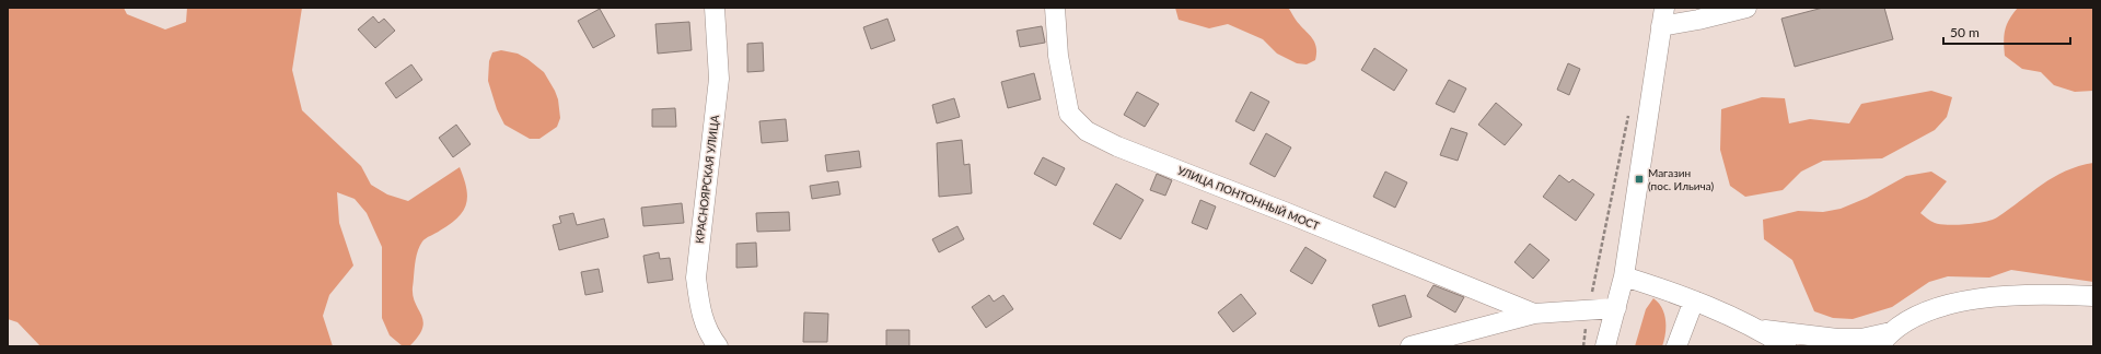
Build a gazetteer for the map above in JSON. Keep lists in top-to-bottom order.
{
  "streets": {
    "street": ["КРАСНОЯРСКАЯ УЛИЦА", "УЛИЦА ПОНТОННЫЙ МОСТ"]
  },
  "places": {
    "transit": ["Магазин (пос. Ильича)"]
  },
  "scale_bar": "50 m"
}
